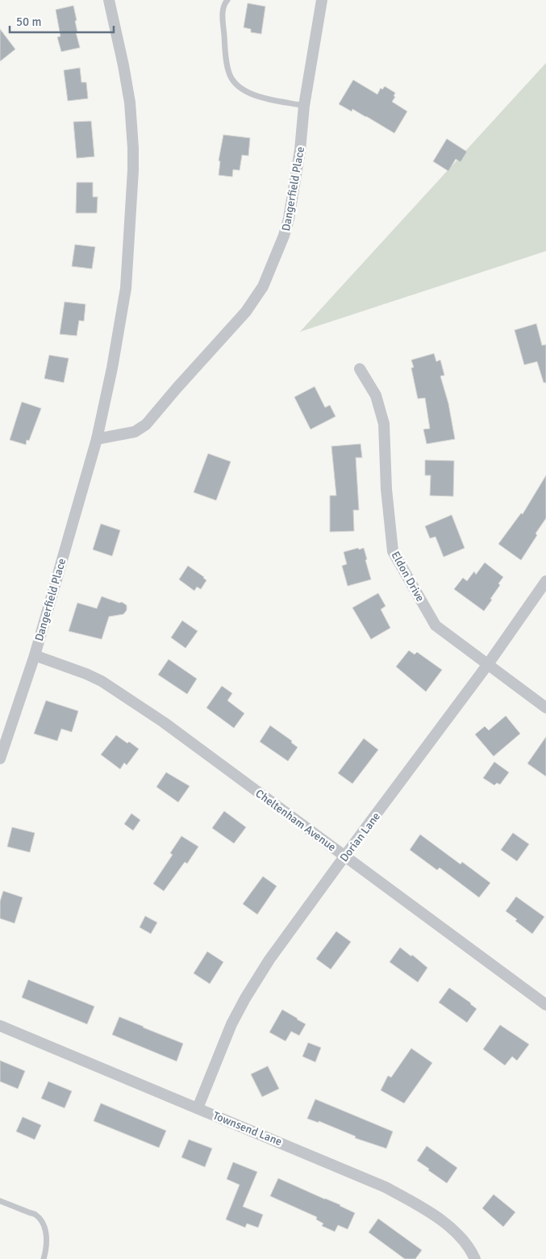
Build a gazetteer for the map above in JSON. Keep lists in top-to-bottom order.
{
  "streets": {
    "street": [
      "Dangerfield Place",
      "Eldon Drive",
      "Cheltenham Avenue",
      "Dorian Lane",
      "Townsend Lane"
    ]
  },
  "crossings": [
    ["Dangerfield Place", "Cheltenham Avenue"],
    ["Eldon Drive", "Dorian Lane"],
    ["Cheltenham Avenue", "Dorian Lane"],
    ["Dorian Lane", "Townsend Lane"]
  ],
  "scale_bar": "50 m"
}
